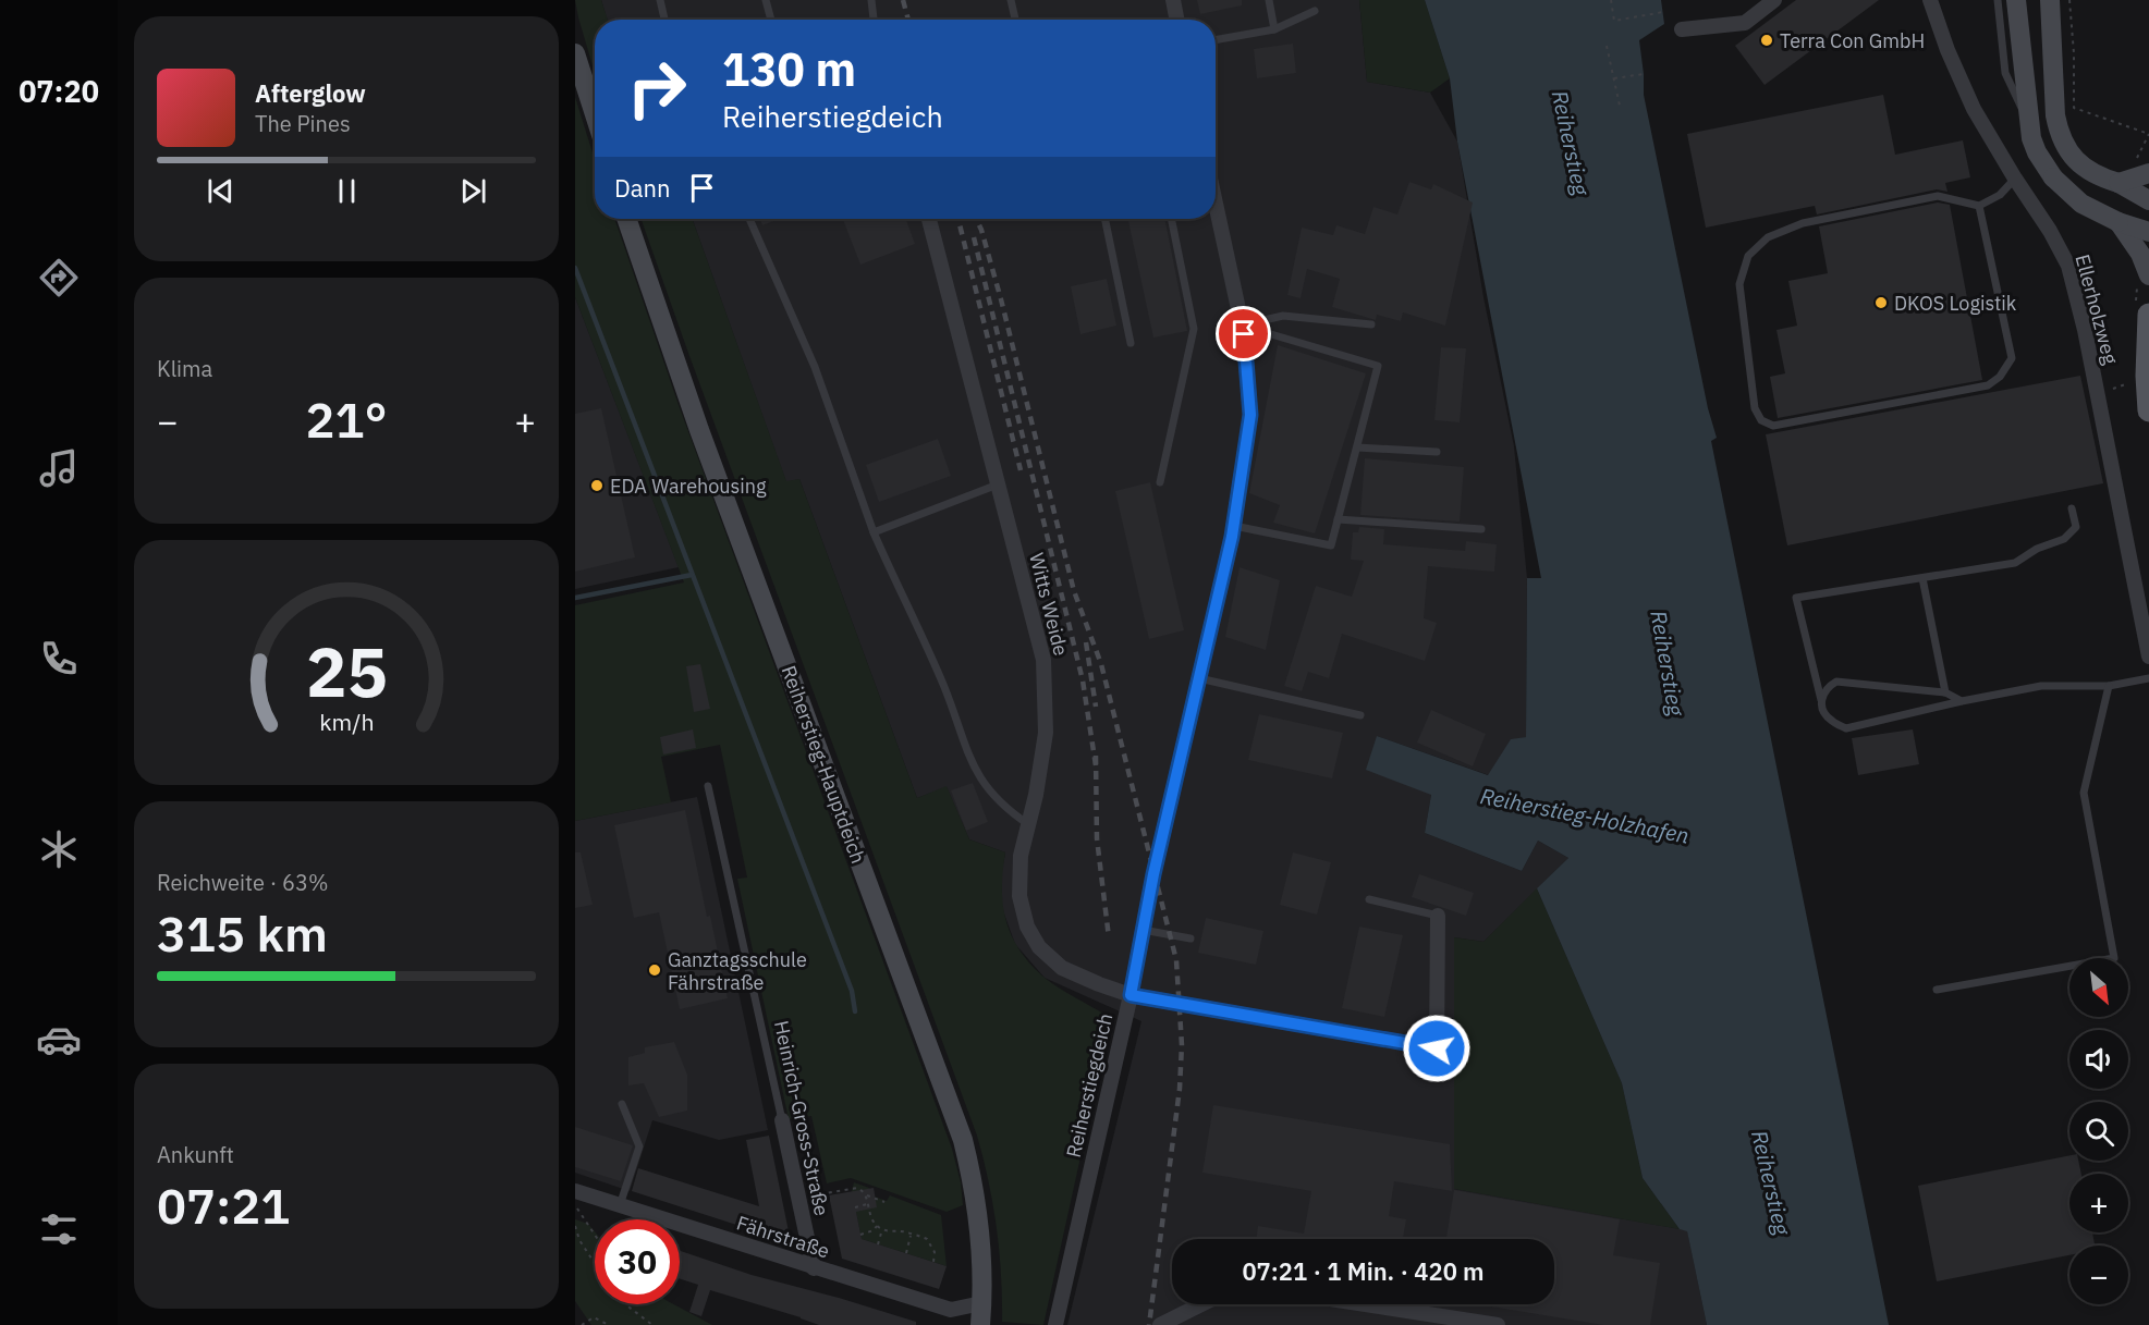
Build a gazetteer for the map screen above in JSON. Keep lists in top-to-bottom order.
{
  "streets": {
    "main road": ["Reiherstieg-Hauptdeich"],
    "street": [
      "Ellerholzweg",
      "Witts Weide",
      "Reiherstiegdeich",
      "Heinrich-Gross-Straße",
      "Fährstraße"
    ]
  },
  "crossings": [
    ["Witts Weide", "Reiherstiegdeich"],
    ["Reiherstieg-Hauptdeich", "Fährstraße"],
    ["Heinrich-Gross-Straße", "Fährstraße"]
  ],
  "water": ["Reiherstieg", "Reiherstieg-Holzhafen"],
  "places": [
    "Terra Con GmbH",
    "DKOS Logistik",
    "EDA Warehousing",
    "Ganztagsschule Fährstraße"
  ],
  "north": "bottom right",
  "page": {
    "tabs": "07:20",
    "turn": ["130 m", "Reiherstiegdeich"],
    "song": ["Afterglow", "The Pines"],
    "then": "Dann",
    "tile": [
      "Klima",
      ["Reichweite · 63%", "315 km"],
      ["Ankunft", "07:21"]
    ],
    "heat": ["−", "21°", "+"],
    "map_buttons": ["+", "−"],
    "limit": "30",
    "trip": "07:21 · 1 Min. · 420 m",
    "gauge": ["25", "km/h"]
  }
}
